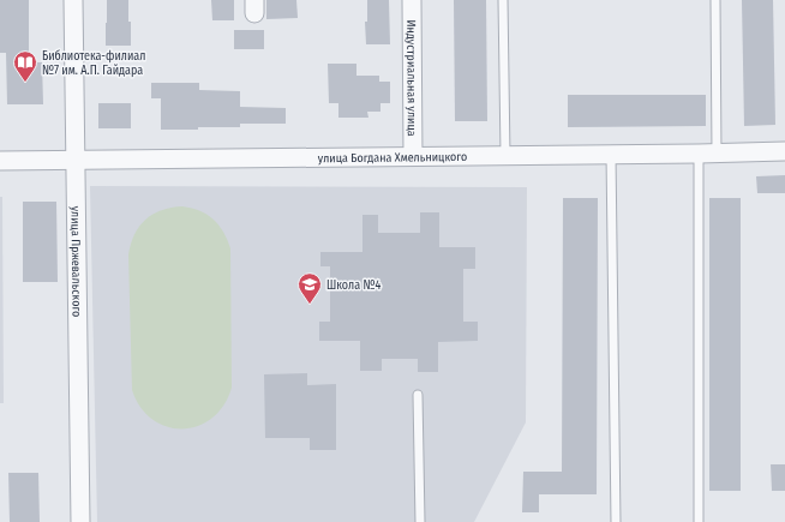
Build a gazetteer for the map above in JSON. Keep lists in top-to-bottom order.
{
  "streets": {
    "street": ["Индустриальная улица", "улица Богдана Хмельницкого", "улица Пржевальского"]
  },
  "crossings": [
    ["Индустриальная улица", "улица Богдана Хмельницкого"],
    ["улица Богдана Хмельницкого", "улица Пржевальского"]
  ],
  "places": {
    "library": ["Библиотека-филиал №7 им. А.П. Гайдара"],
    "school or university": ["Школа №4"]
  }
}
